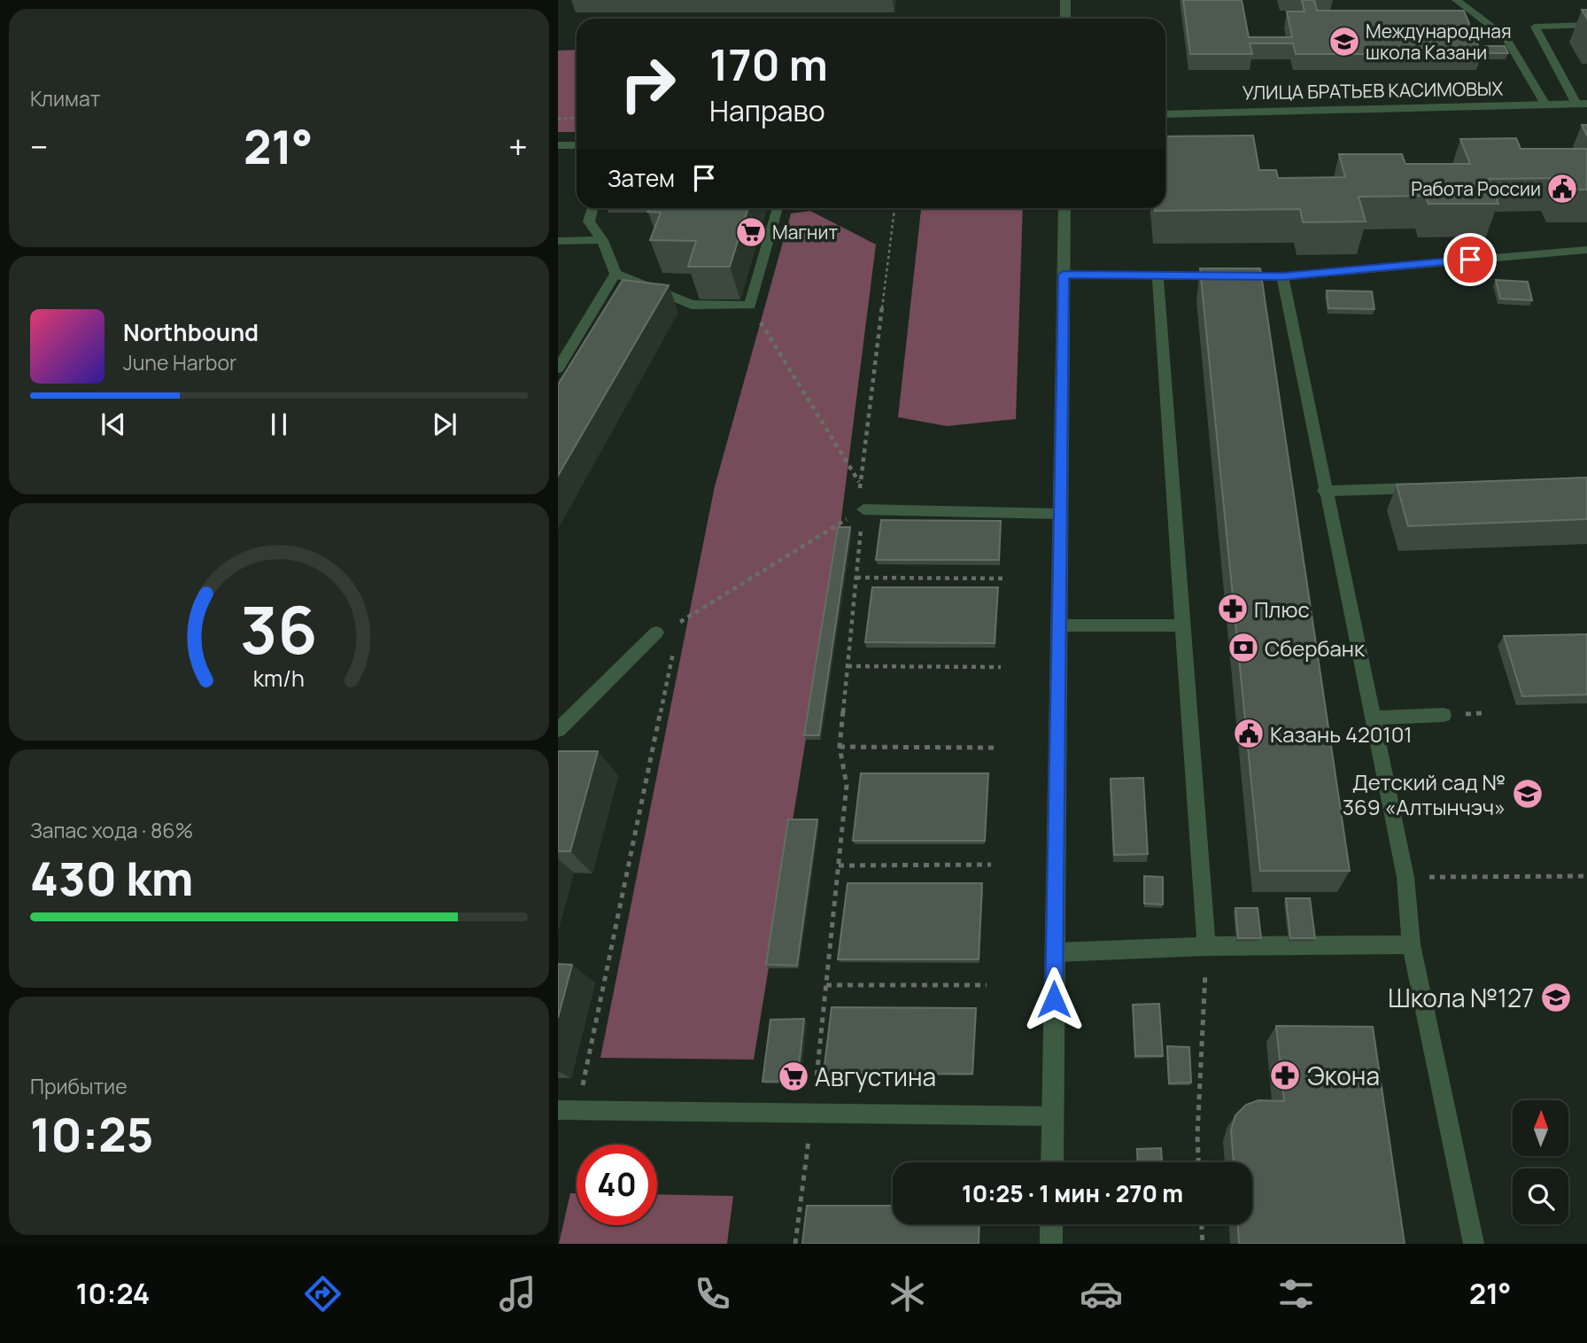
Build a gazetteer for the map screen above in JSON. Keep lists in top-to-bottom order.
{
  "streets": {
    "street": ["УЛИЦА БРАТЬЕВ КАСИМОВЫХ"]
  },
  "places": {
    "school or university": ["Международная школа Казани", "Детский сад № 369 «Алтынчэч»", "Школа №127"],
    "public building": ["Работа России", "Казань 420101"],
    "supermarket": ["Магнит", "Августина"],
    "pharmacy": ["Плюс", "Экона"],
    "bank": ["Сбербанк"]
  },
  "north": "top",
  "page": {
    "tile": [
      "Климат",
      ["Запас хода · 86%", "430 km"],
      ["Прибытие", "10:25"]
    ],
    "turn": ["170 m", "Направо"],
    "heat": ["−", "21°", "+"],
    "then": "Затем",
    "song": ["Northbound", "June Harbor"],
    "limit": "40",
    "trip": "10:25 · 1 мин · 270 m",
    "tabs": ["10:24", "21°"],
    "gauge": ["36", "km/h"]
  }
}
